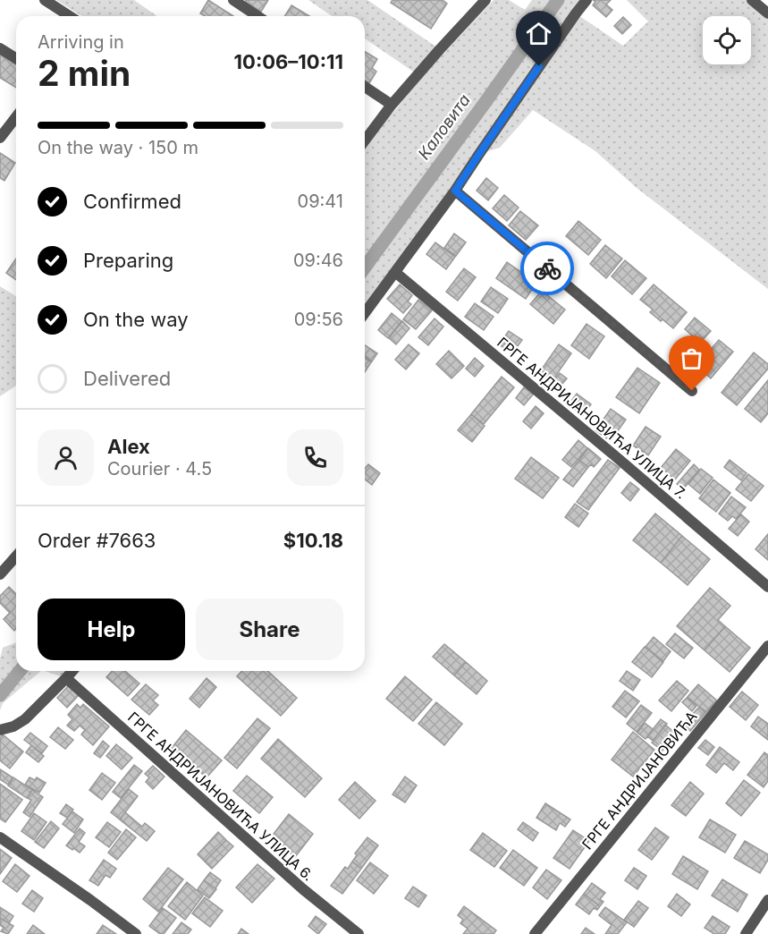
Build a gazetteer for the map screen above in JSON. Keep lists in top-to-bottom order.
{
  "streets": {
    "street": ["ГРГЕ АНДРИЈАНОВИЋА УЛИЦА 7.", "ГРГЕ АНДРИЈАНОВИЋА", "ГРГЕ АНДРИЈАНОВИЋА УЛИЦА 6."]
  },
  "water": ["Каловита"],
  "page": {
    "heading": ["2 min", "Arriving in", "10:06–10:11"],
    "panel": [
      "Alex",
      "Courier · 4.5",
      "Order #7663",
      "$10.18"
    ],
    "bar": "On the way · 150 m",
    "list": [
      ["Confirmed", "09:41"],
      ["Preparing", "09:46"],
      ["On the way", "09:56"],
      "Delivered"
    ],
    "buttons": ["Help", "Share"]
  }
}
